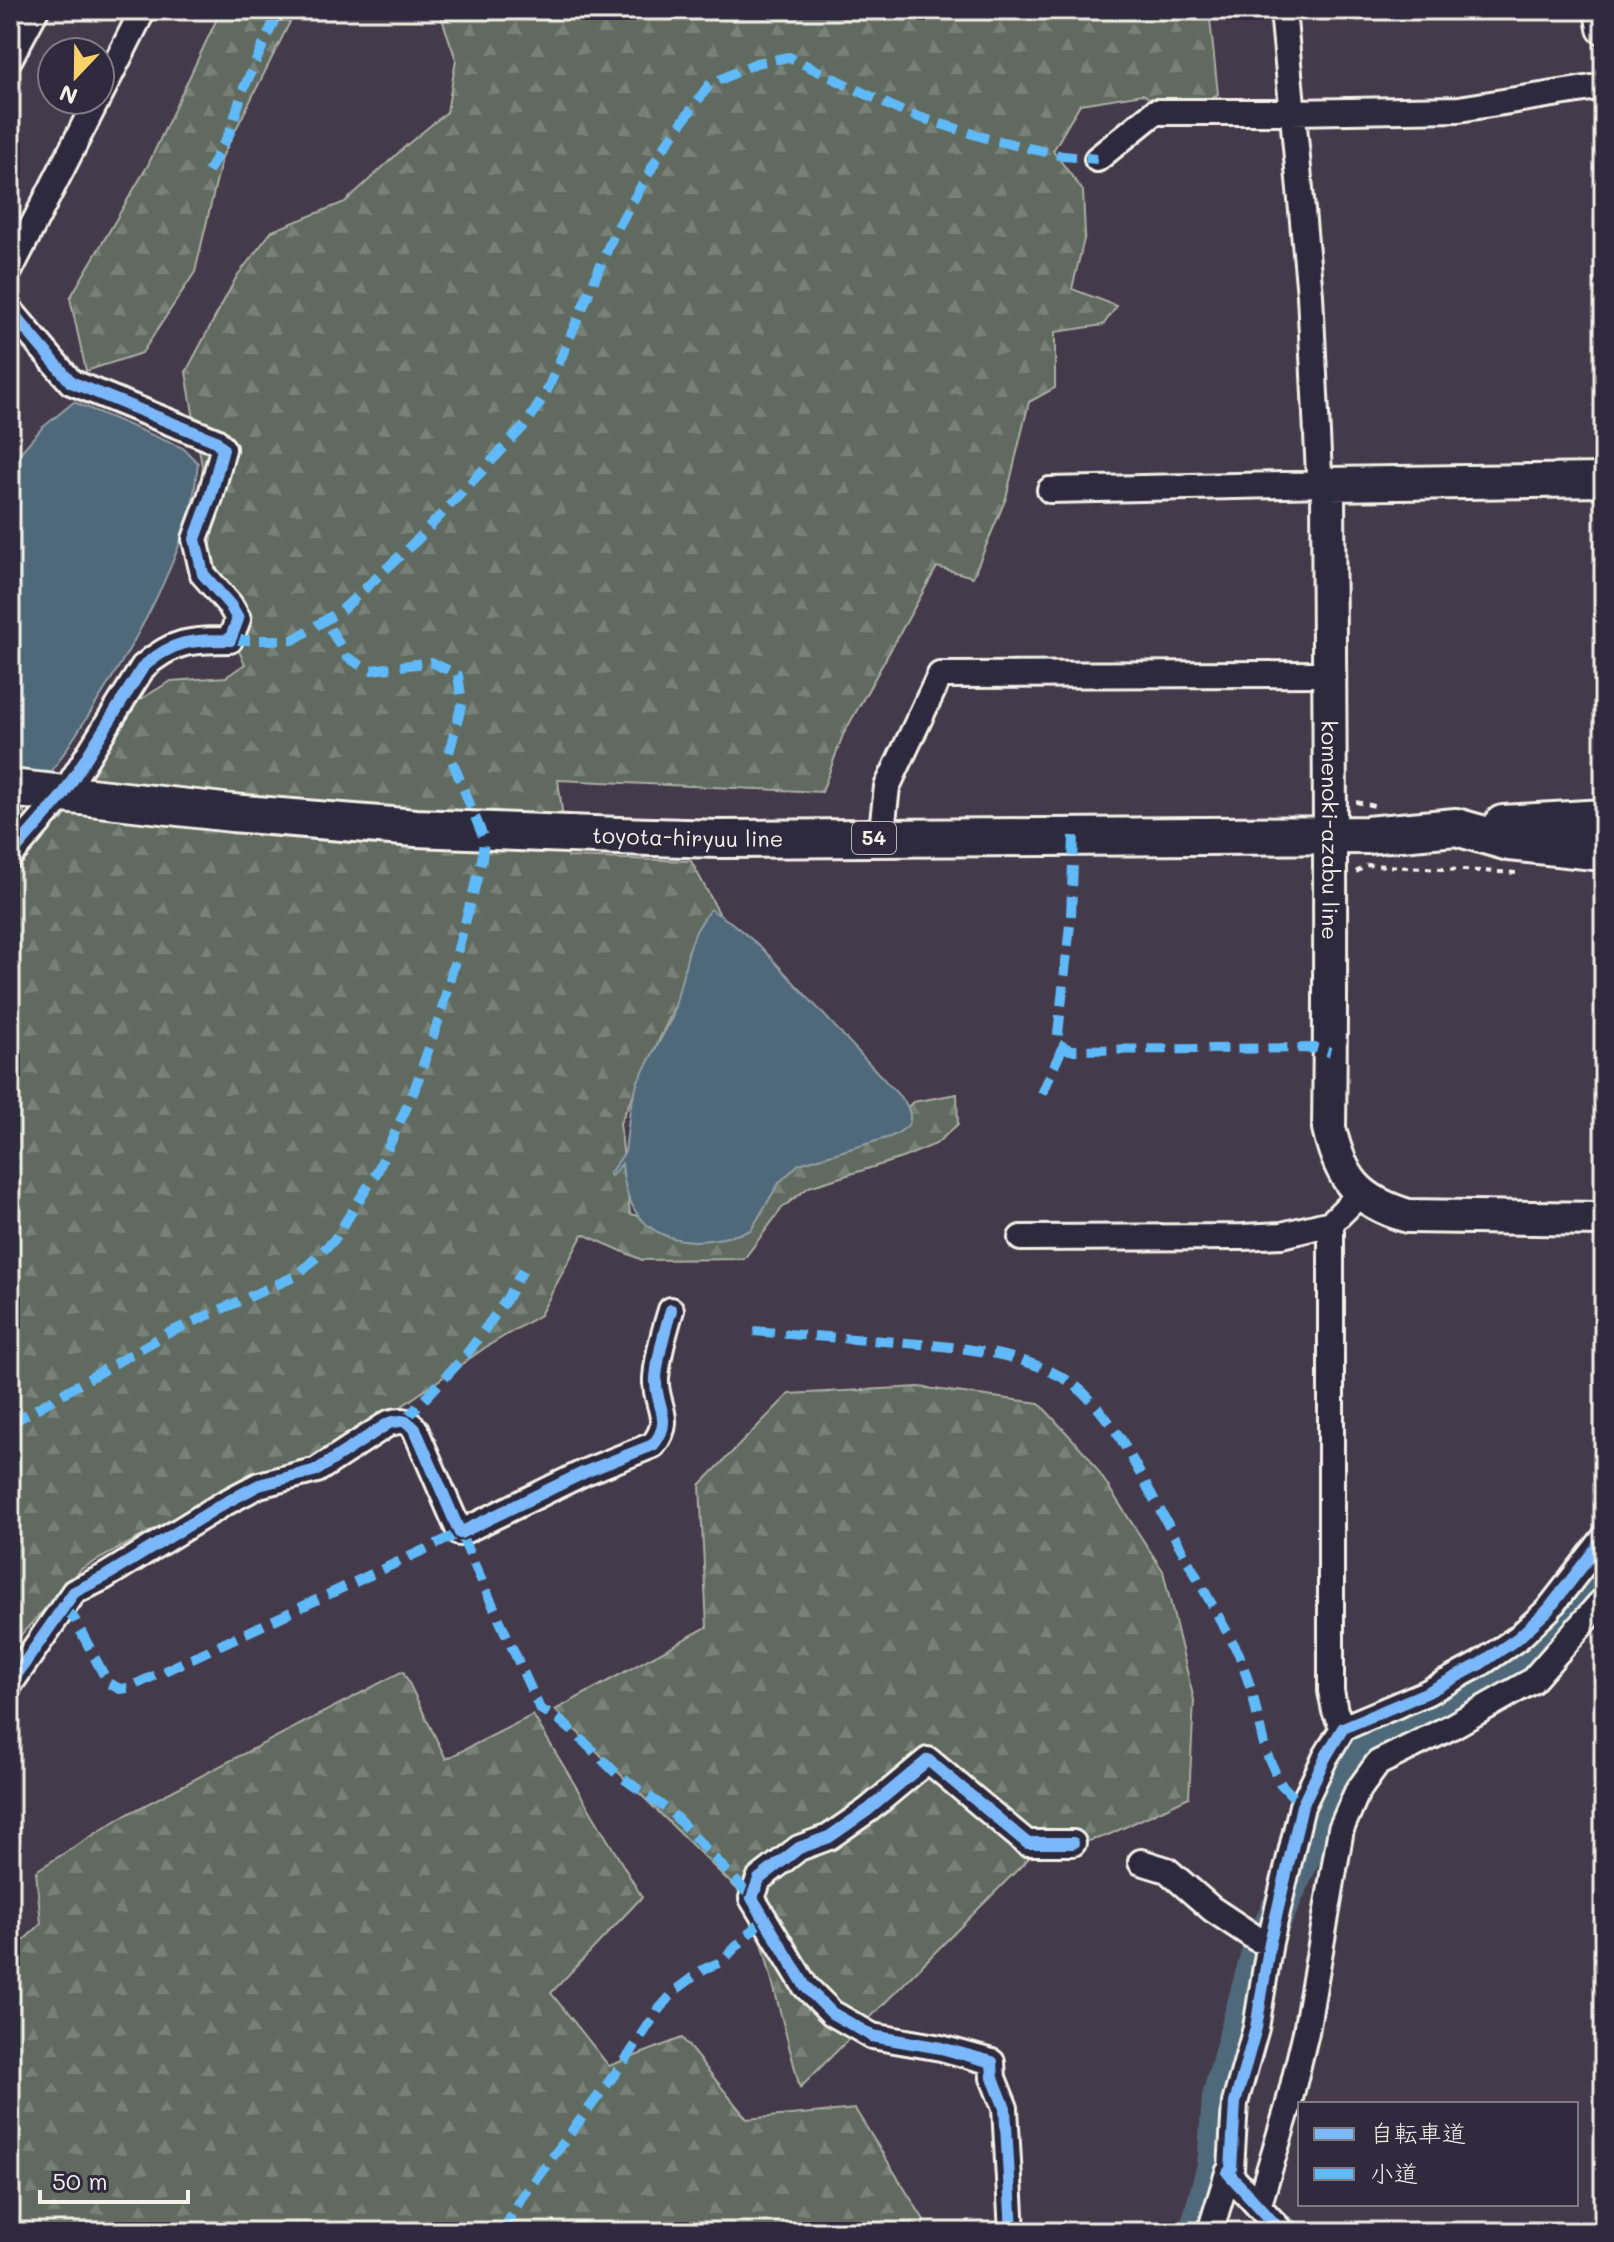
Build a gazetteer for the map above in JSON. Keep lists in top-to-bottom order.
{
  "streets": {
    "main road": ["komenoki-azabu line", "toyota-hiryuu line", "54"]
  },
  "crossings": [
    ["komenoki-azabu line", "toyota-hiryuu line"]
  ],
  "legend": ["自転車道", "小道"],
  "scale_bar": "50 m",
  "north": "bottom"
}
